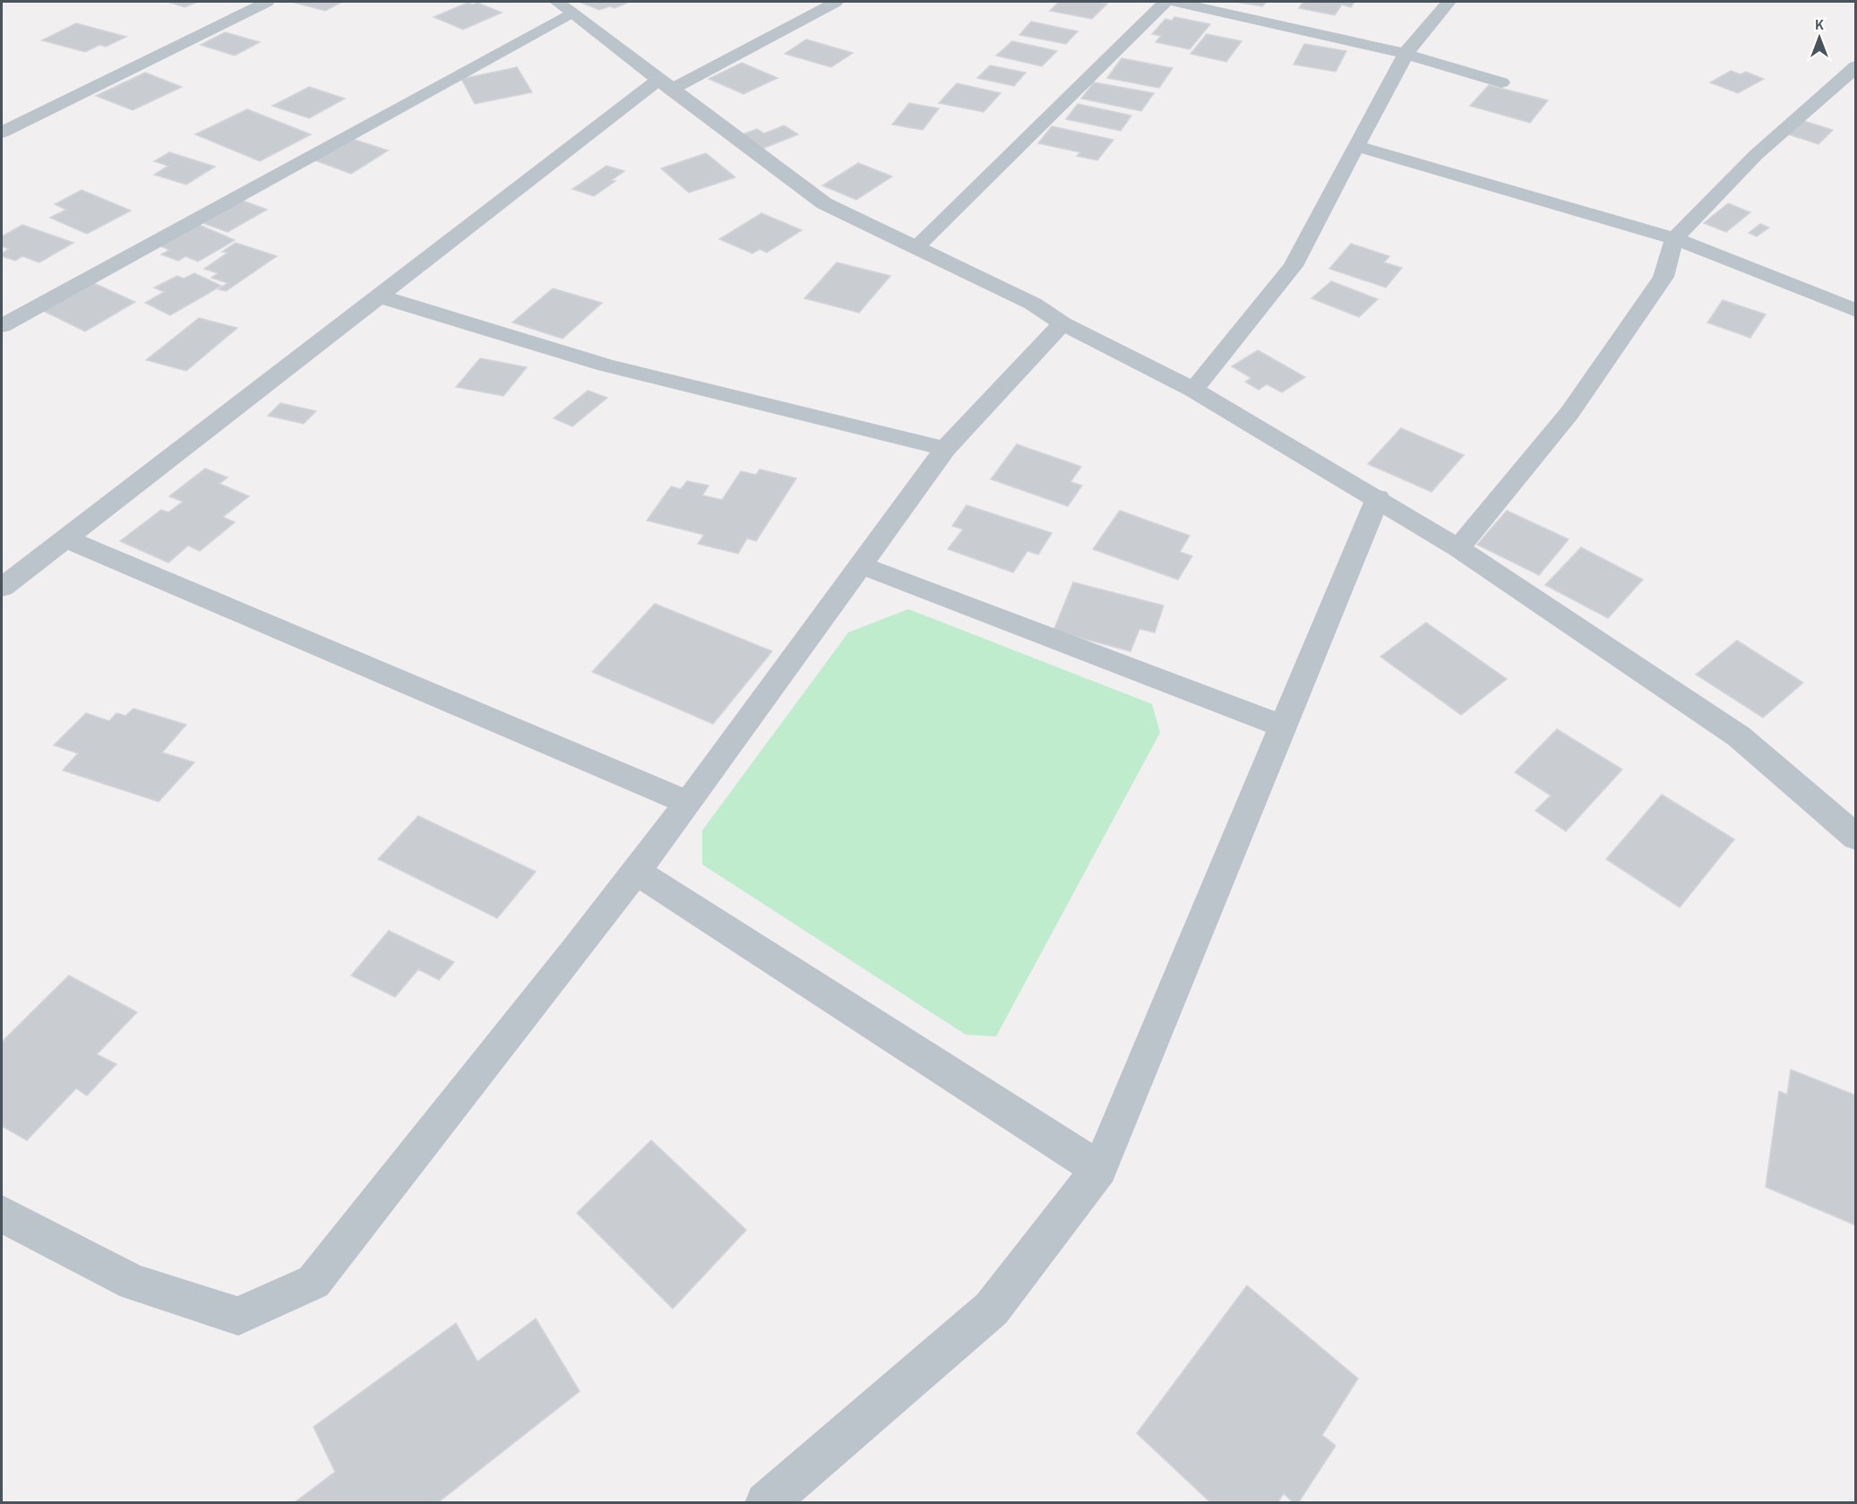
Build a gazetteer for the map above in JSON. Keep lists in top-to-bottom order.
{
  "north": "top"
}
